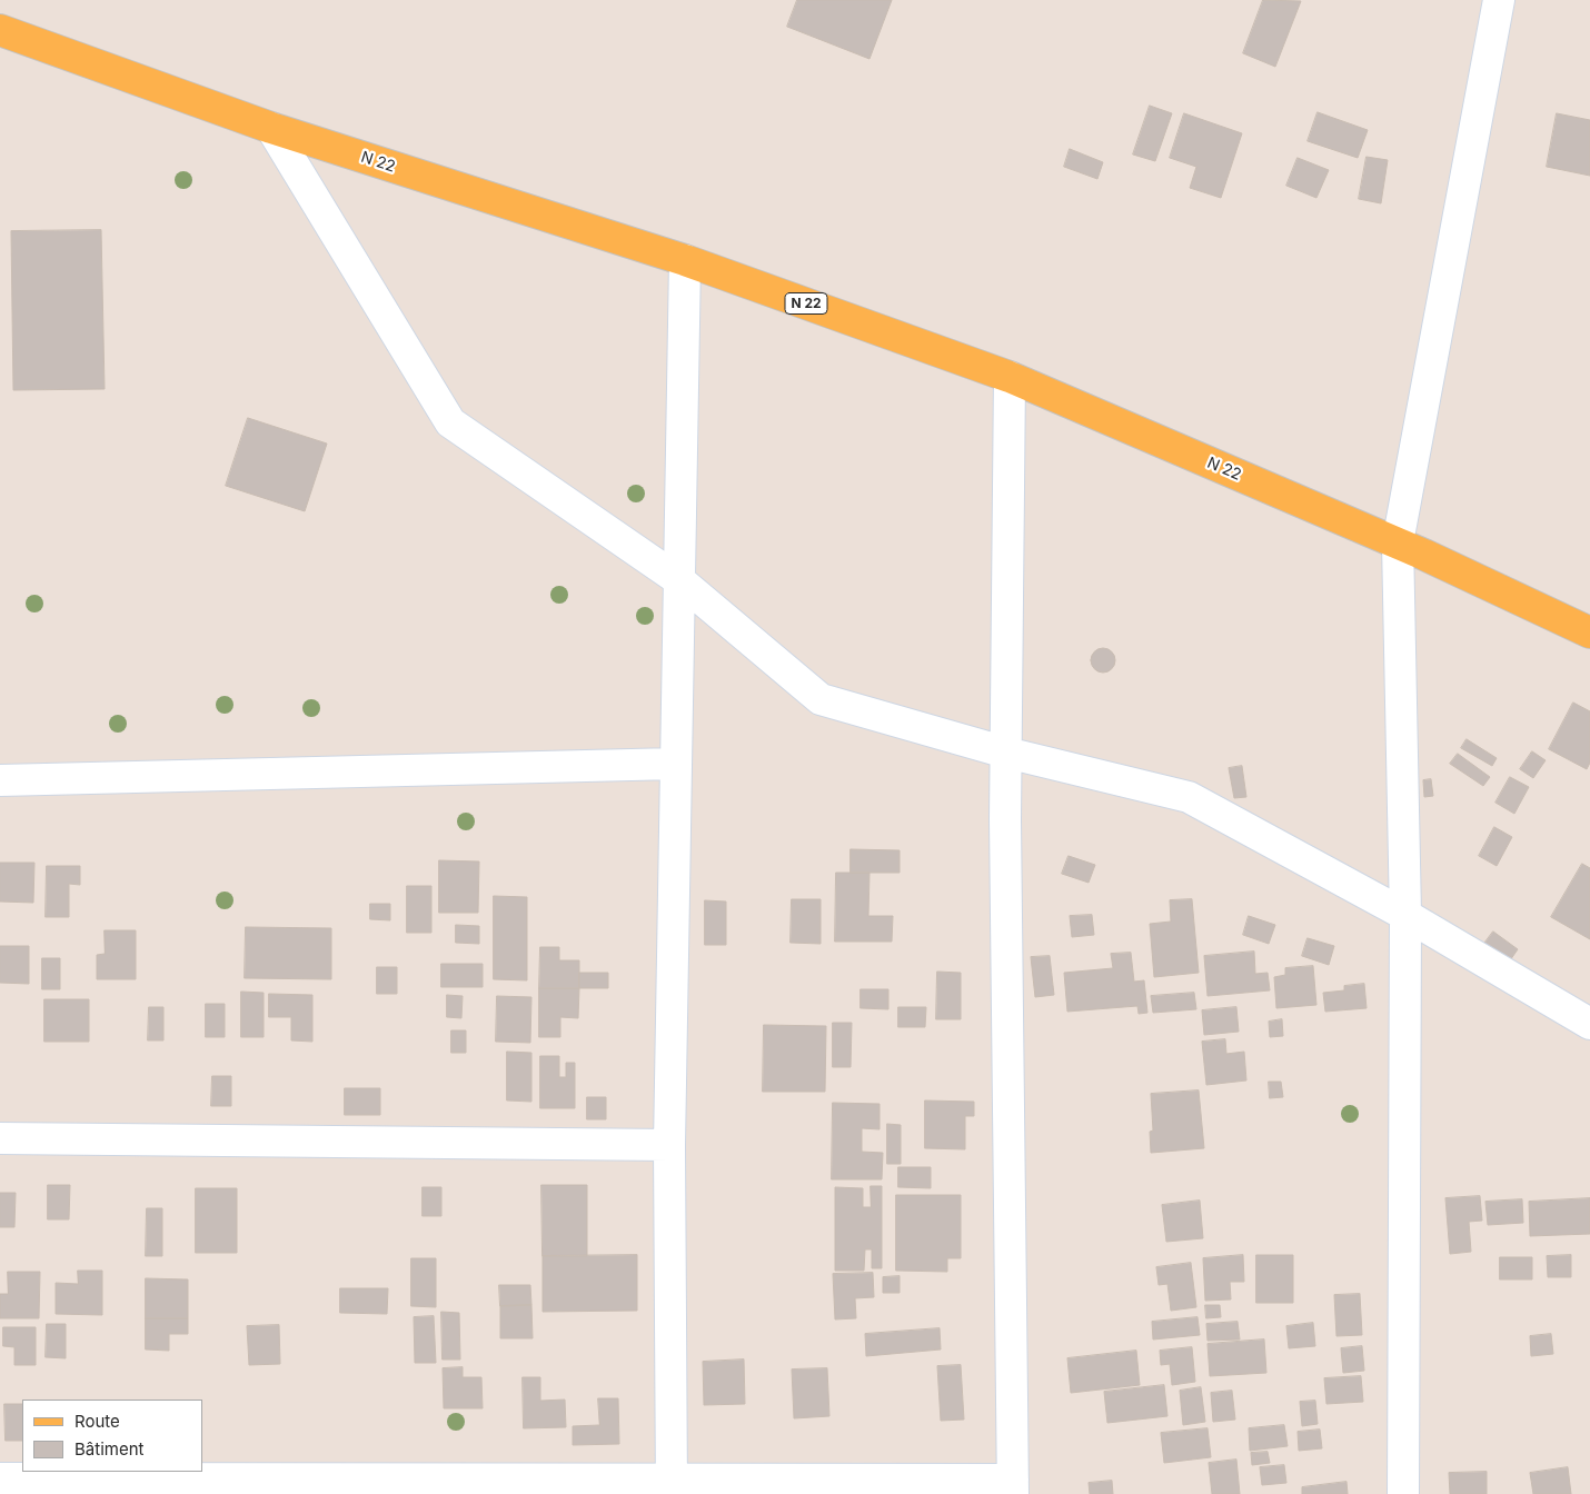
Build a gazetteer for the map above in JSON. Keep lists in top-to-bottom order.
{
  "streets": {
    "main road": ["N 22"]
  },
  "legend": ["Route", "Bâtiment"]
}
